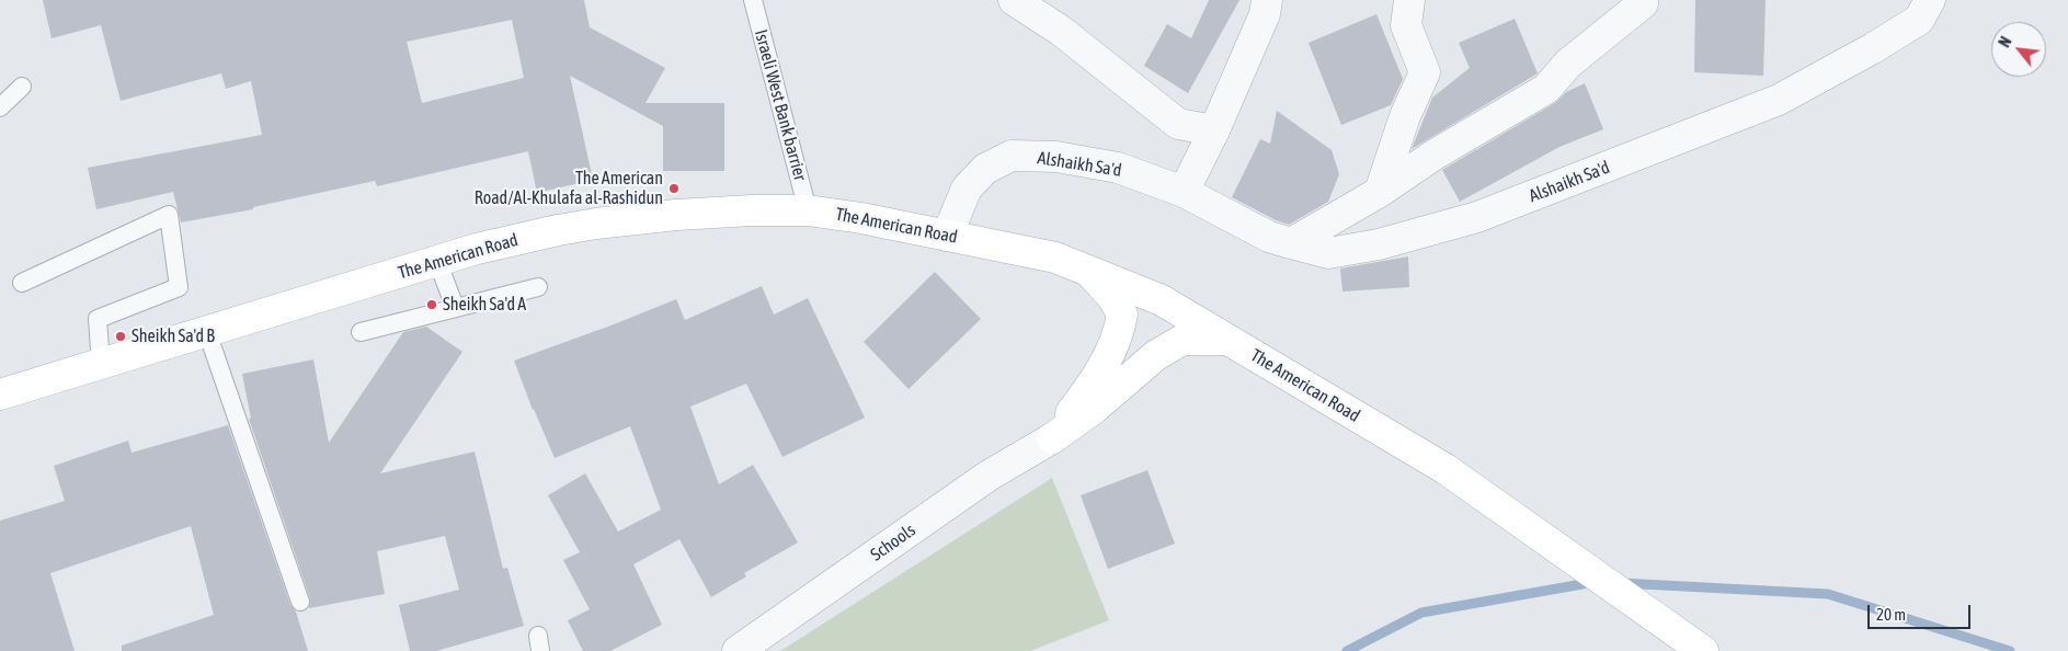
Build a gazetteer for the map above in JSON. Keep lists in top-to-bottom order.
{
  "streets": {
    "main road": ["The American Road"],
    "street": ["Alshaikh Sa'd", "Schools"],
    "lane": ["Israeli West Bank barrier"]
  },
  "crossings": [
    ["Israeli West Bank barrier", "The American Road"],
    ["Alshaikh Sa'd", "The American Road"]
  ],
  "places": ["The American Road/Al-Khulafa al-Rashidun", "Sheikh Sa'd A", "Sheikh Sa'd B"],
  "scale_bar": "20 m",
  "north": "top left"
}
